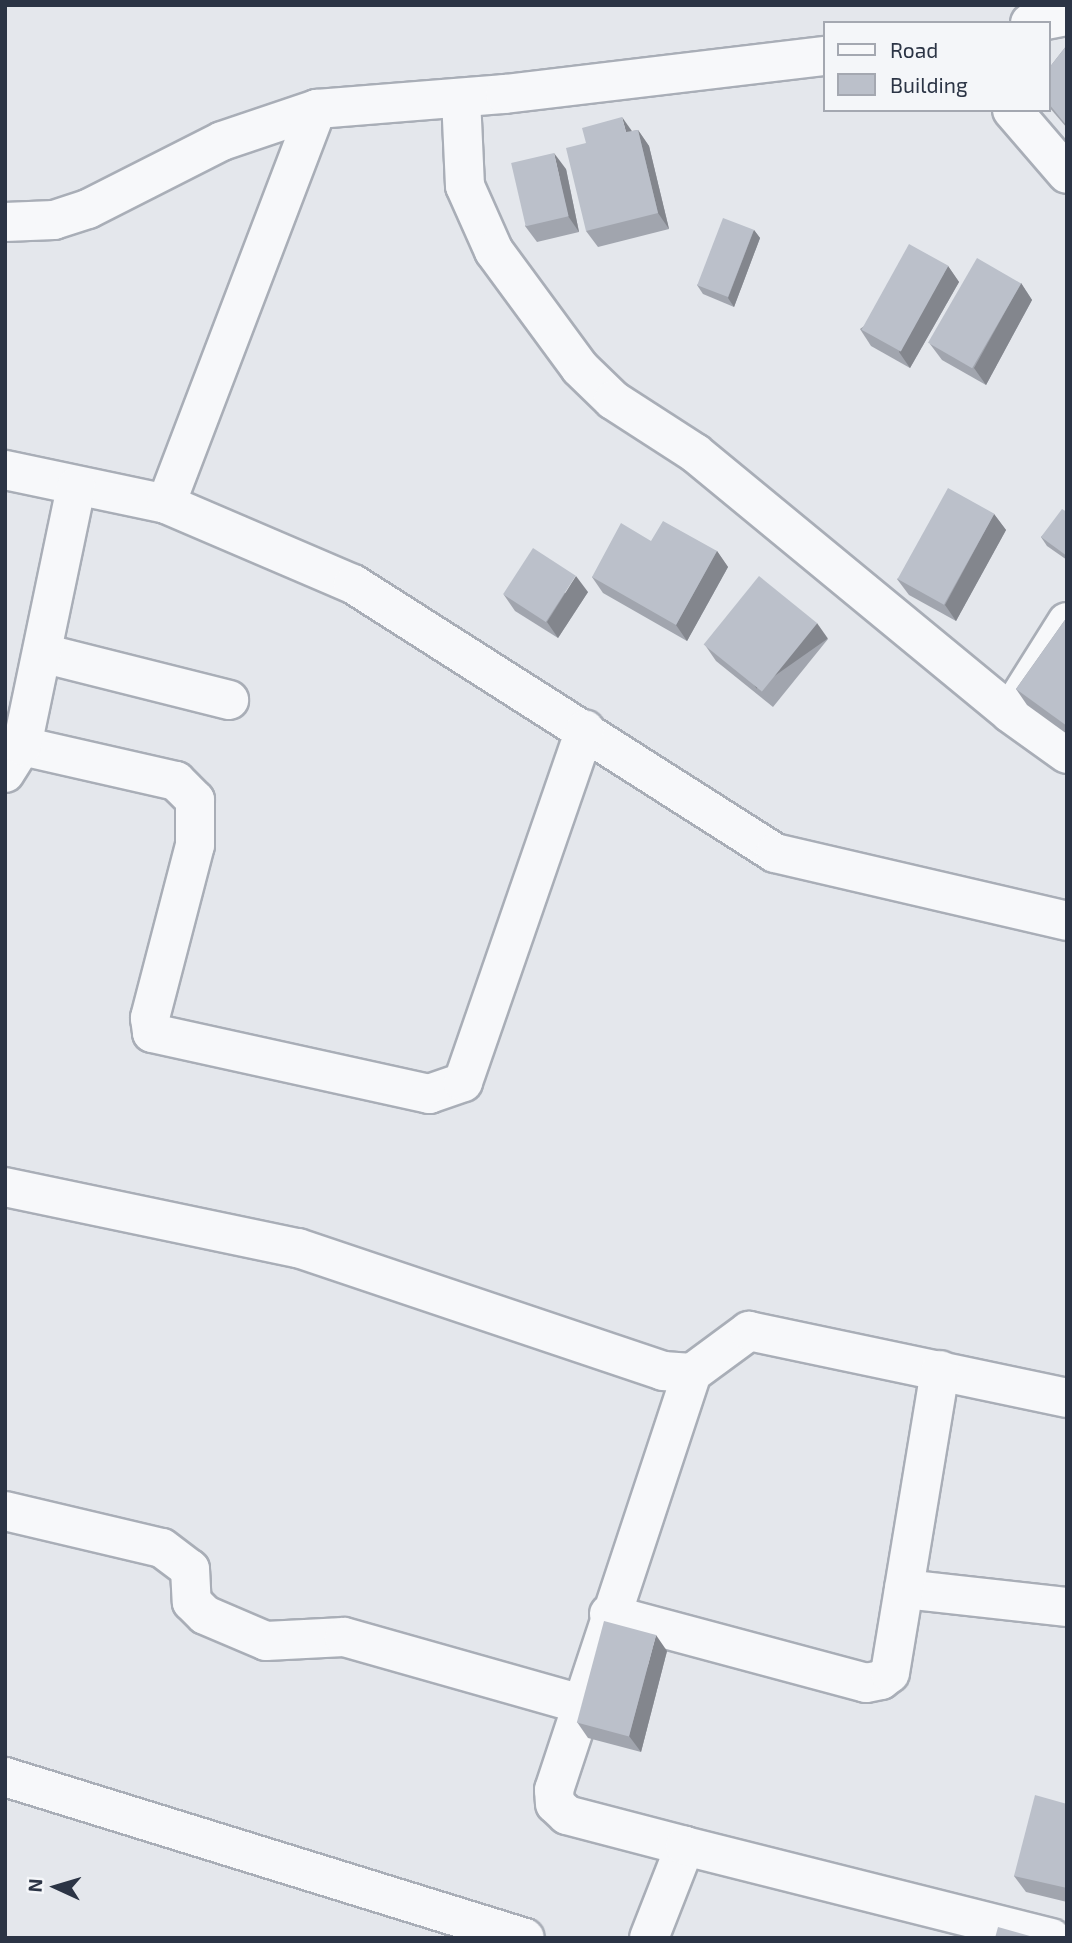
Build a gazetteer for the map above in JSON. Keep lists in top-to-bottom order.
{
  "legend": ["Road", "Building"],
  "north": "left"
}
